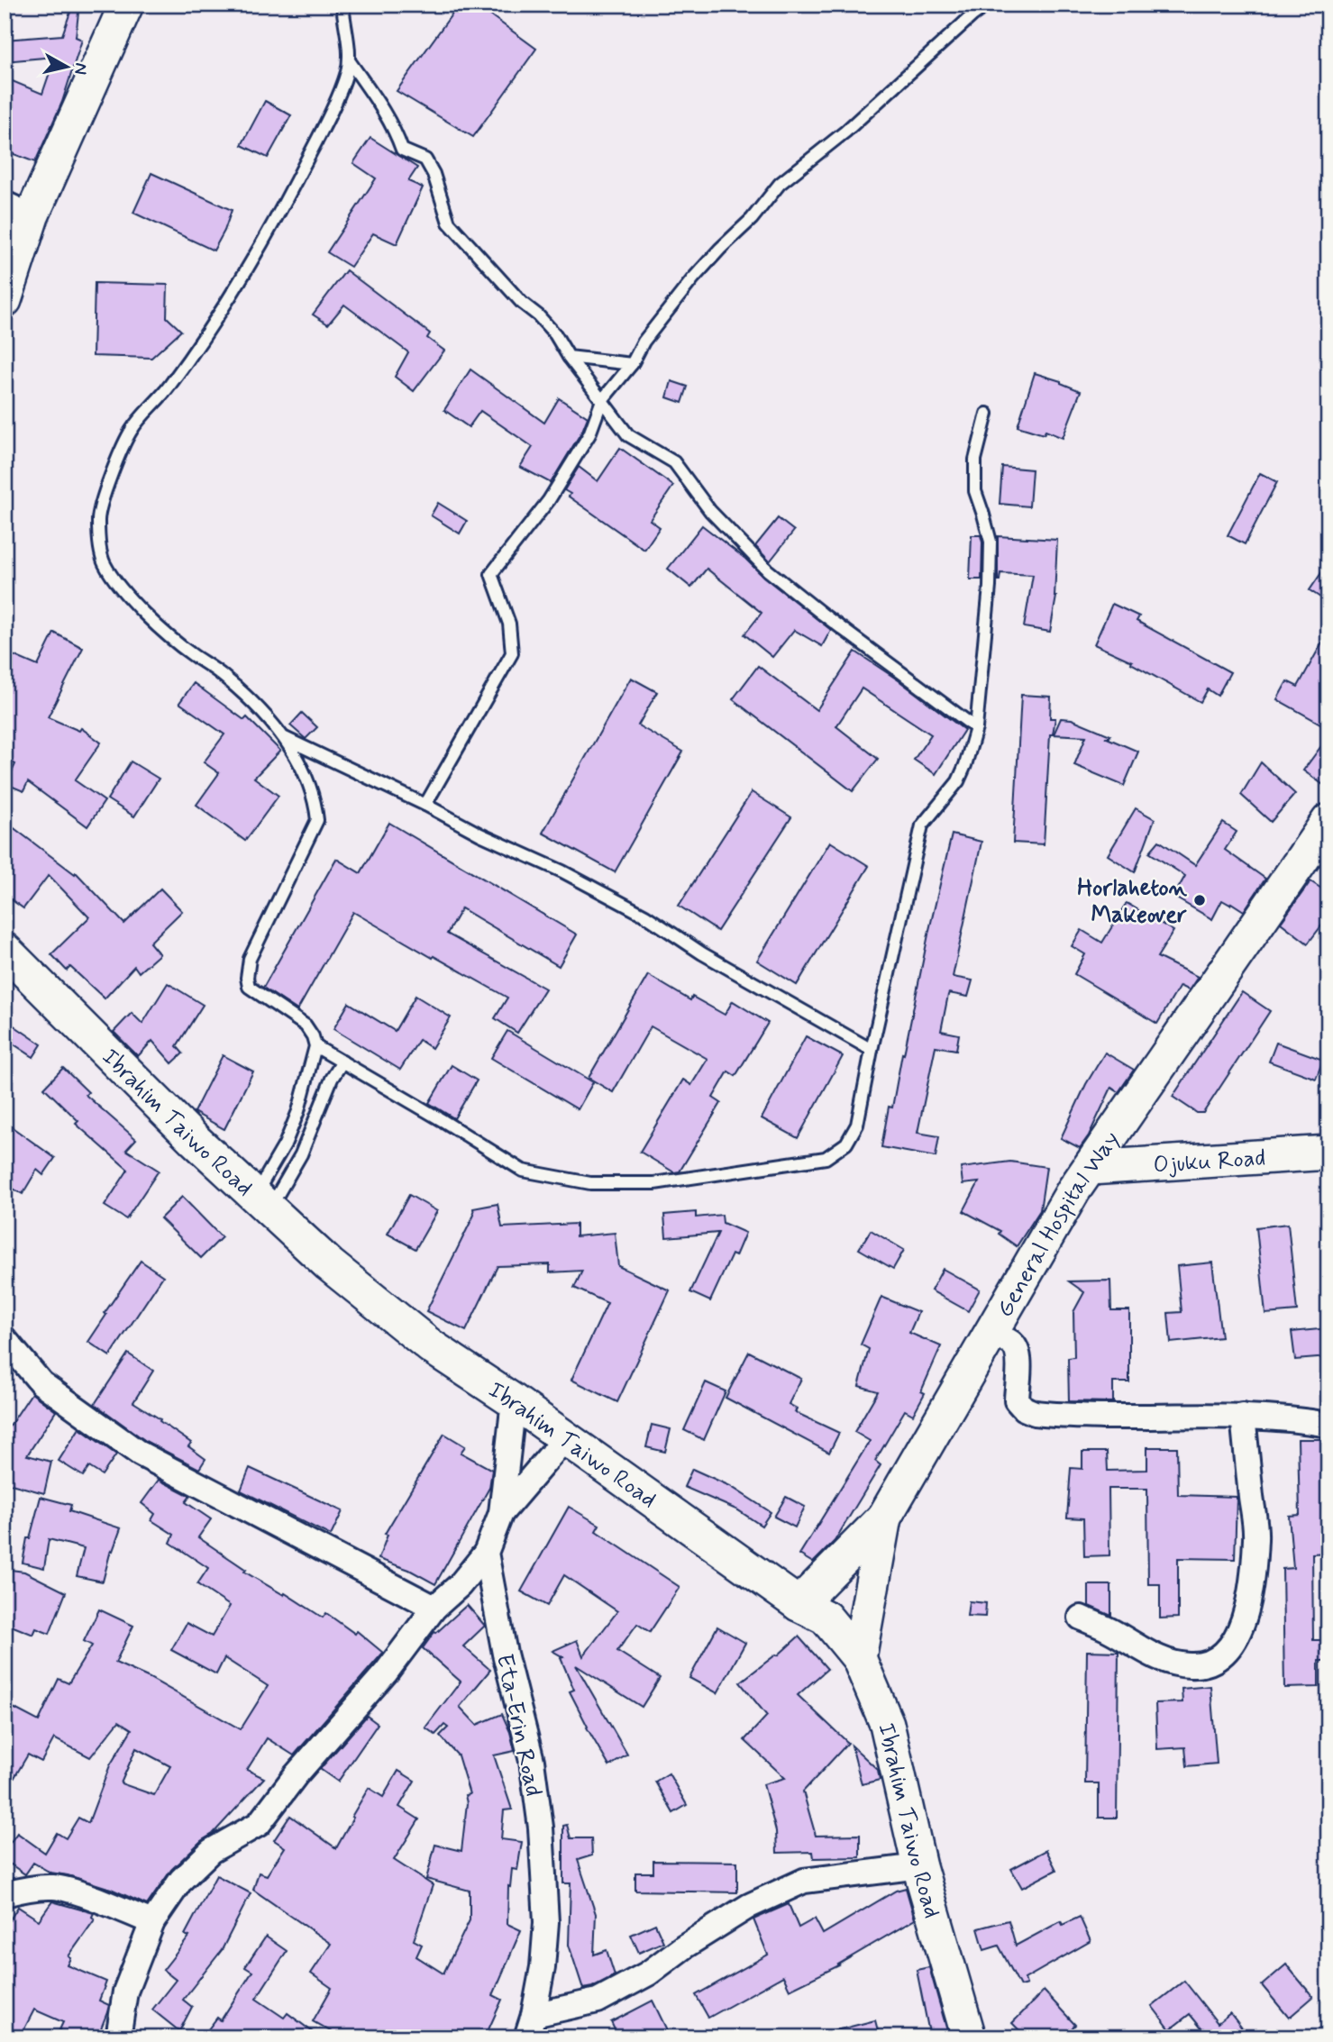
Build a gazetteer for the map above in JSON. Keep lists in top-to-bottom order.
{
  "streets": {
    "main road": ["Ibrahim Taiwo Road", "Ojuku Road", "General Hospital Way"],
    "street": ["Eta-Erin Road"]
  },
  "crossings": [
    ["Ibrahim Taiwo Road", "General Hospital Way"],
    ["Ojuku Road", "General Hospital Way"]
  ],
  "places": ["Horlaheton Makeover"],
  "north": "right"
}
